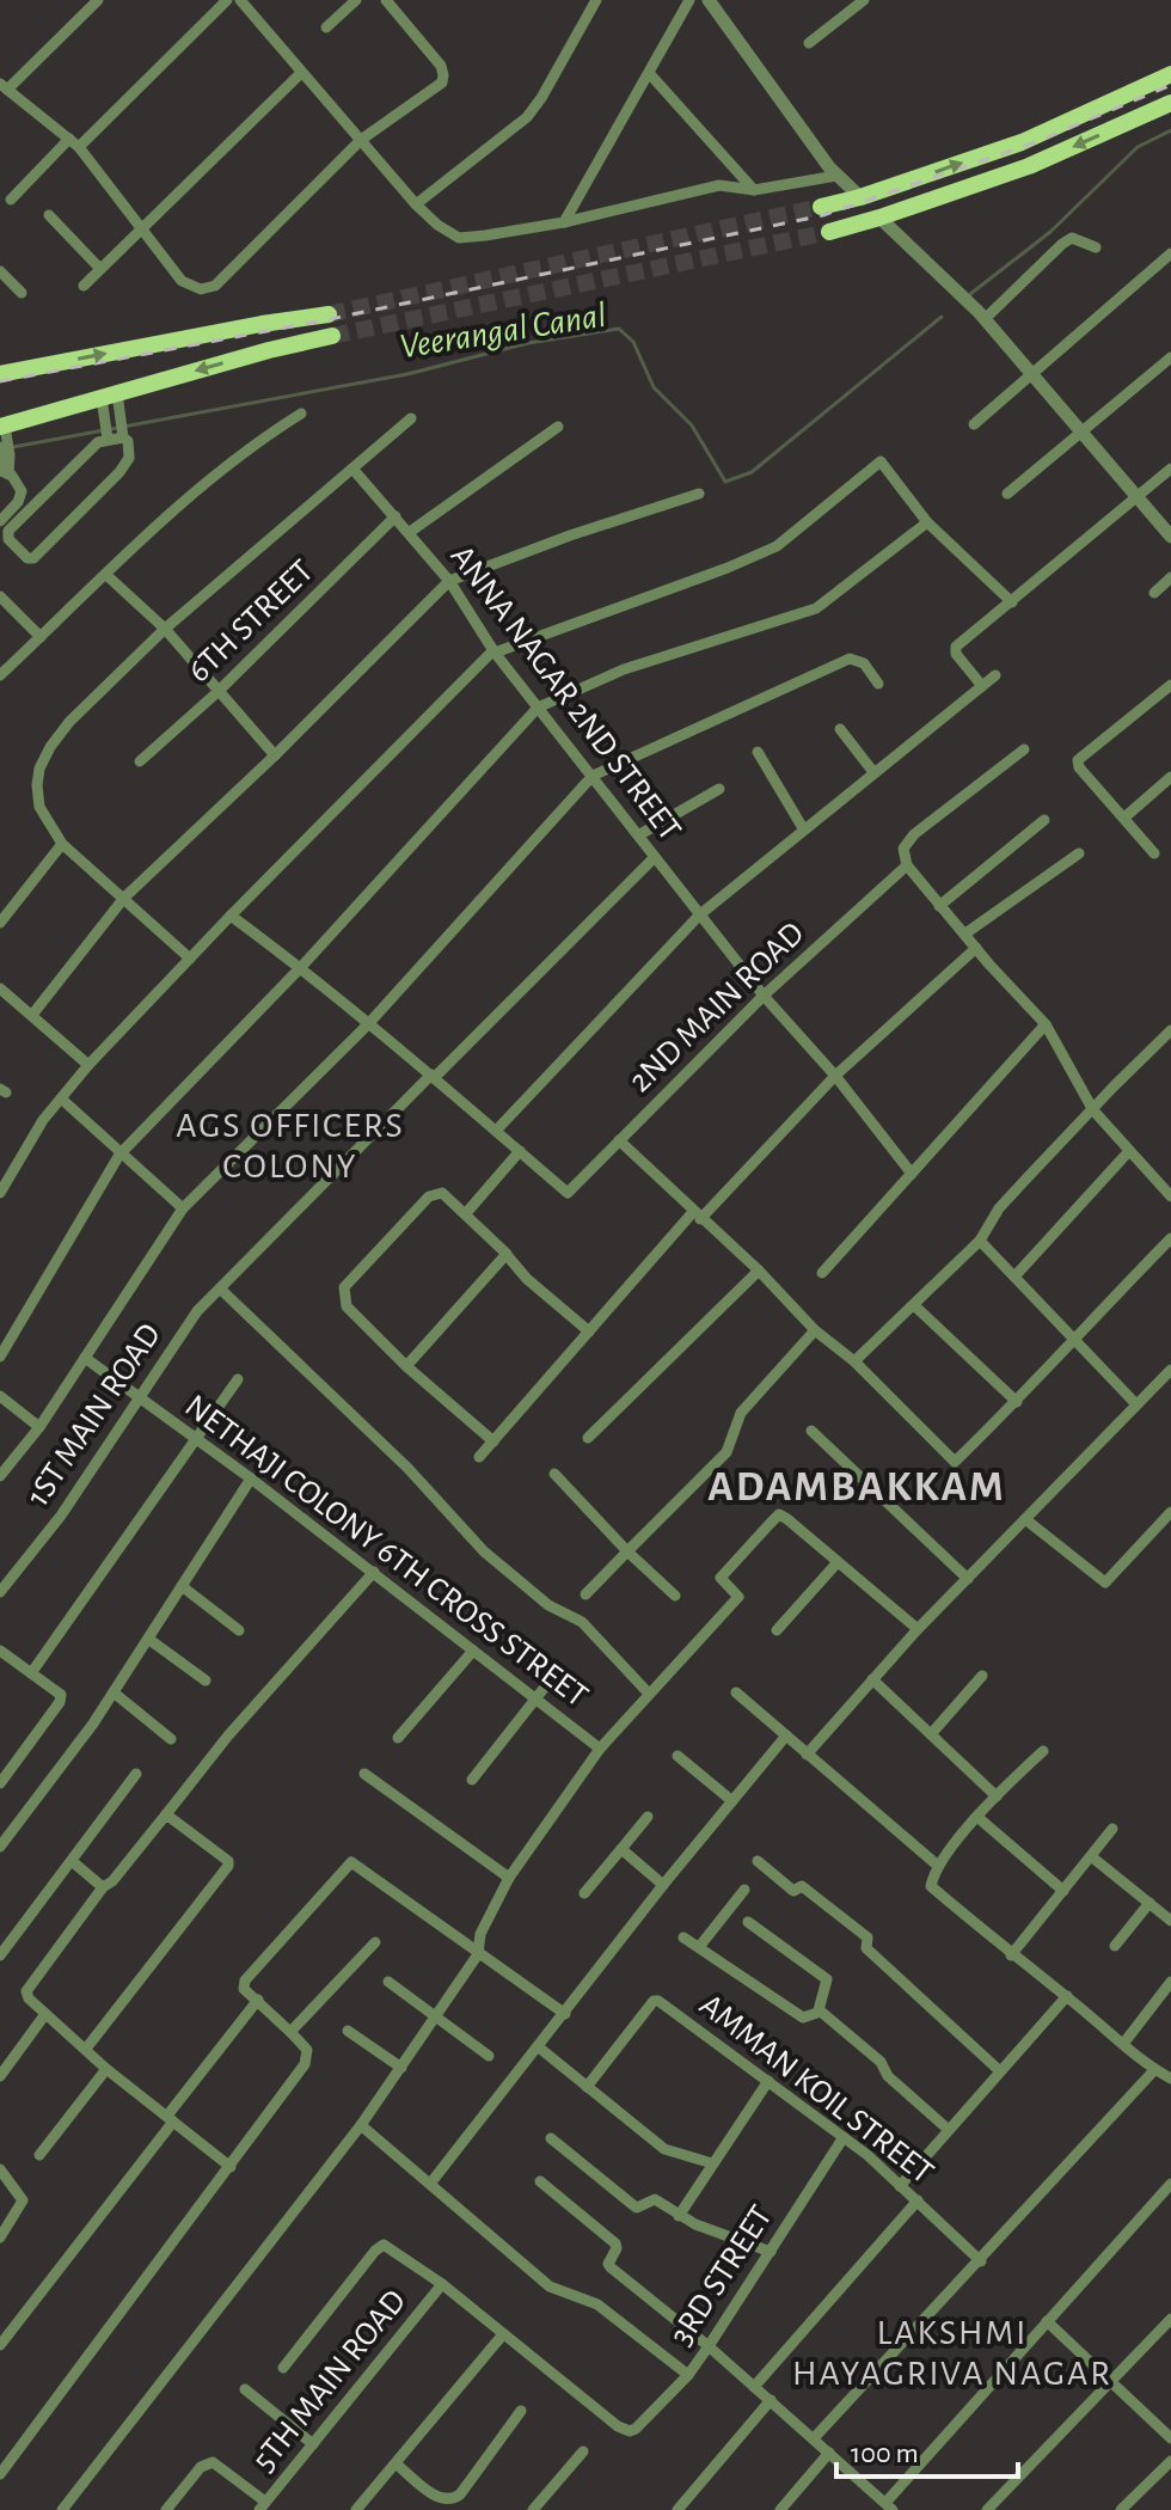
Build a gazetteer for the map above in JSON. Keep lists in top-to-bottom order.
{
  "streets": {
    "street": [
      "6TH STREET",
      "ANNA NAGAR 2ND STREET",
      "2ND MAIN ROAD",
      "1ST MAIN ROAD",
      "NETHAJI COLONY 6TH CROSS STREET",
      "AMMAN KOIL STREET",
      "3RD STREET",
      "5TH MAIN ROAD"
    ]
  },
  "crossings": [
    ["6TH STREET", "ANNA NAGAR 2ND STREET"],
    ["ANNA NAGAR 2ND STREET", "2ND MAIN ROAD"],
    ["ANNA NAGAR 2ND STREET", "1ST MAIN ROAD"],
    ["1ST MAIN ROAD", "NETHAJI COLONY 6TH CROSS STREET"],
    ["AMMAN KOIL STREET", "3RD STREET"]
  ],
  "districts": ["AGS OFFICERS COLONY", "ADAMBAKKAM", "LAKSHMI HAYAGRIVA NAGAR"],
  "water": ["Veerangal Canal"],
  "scale_bar": "100 m"
}
